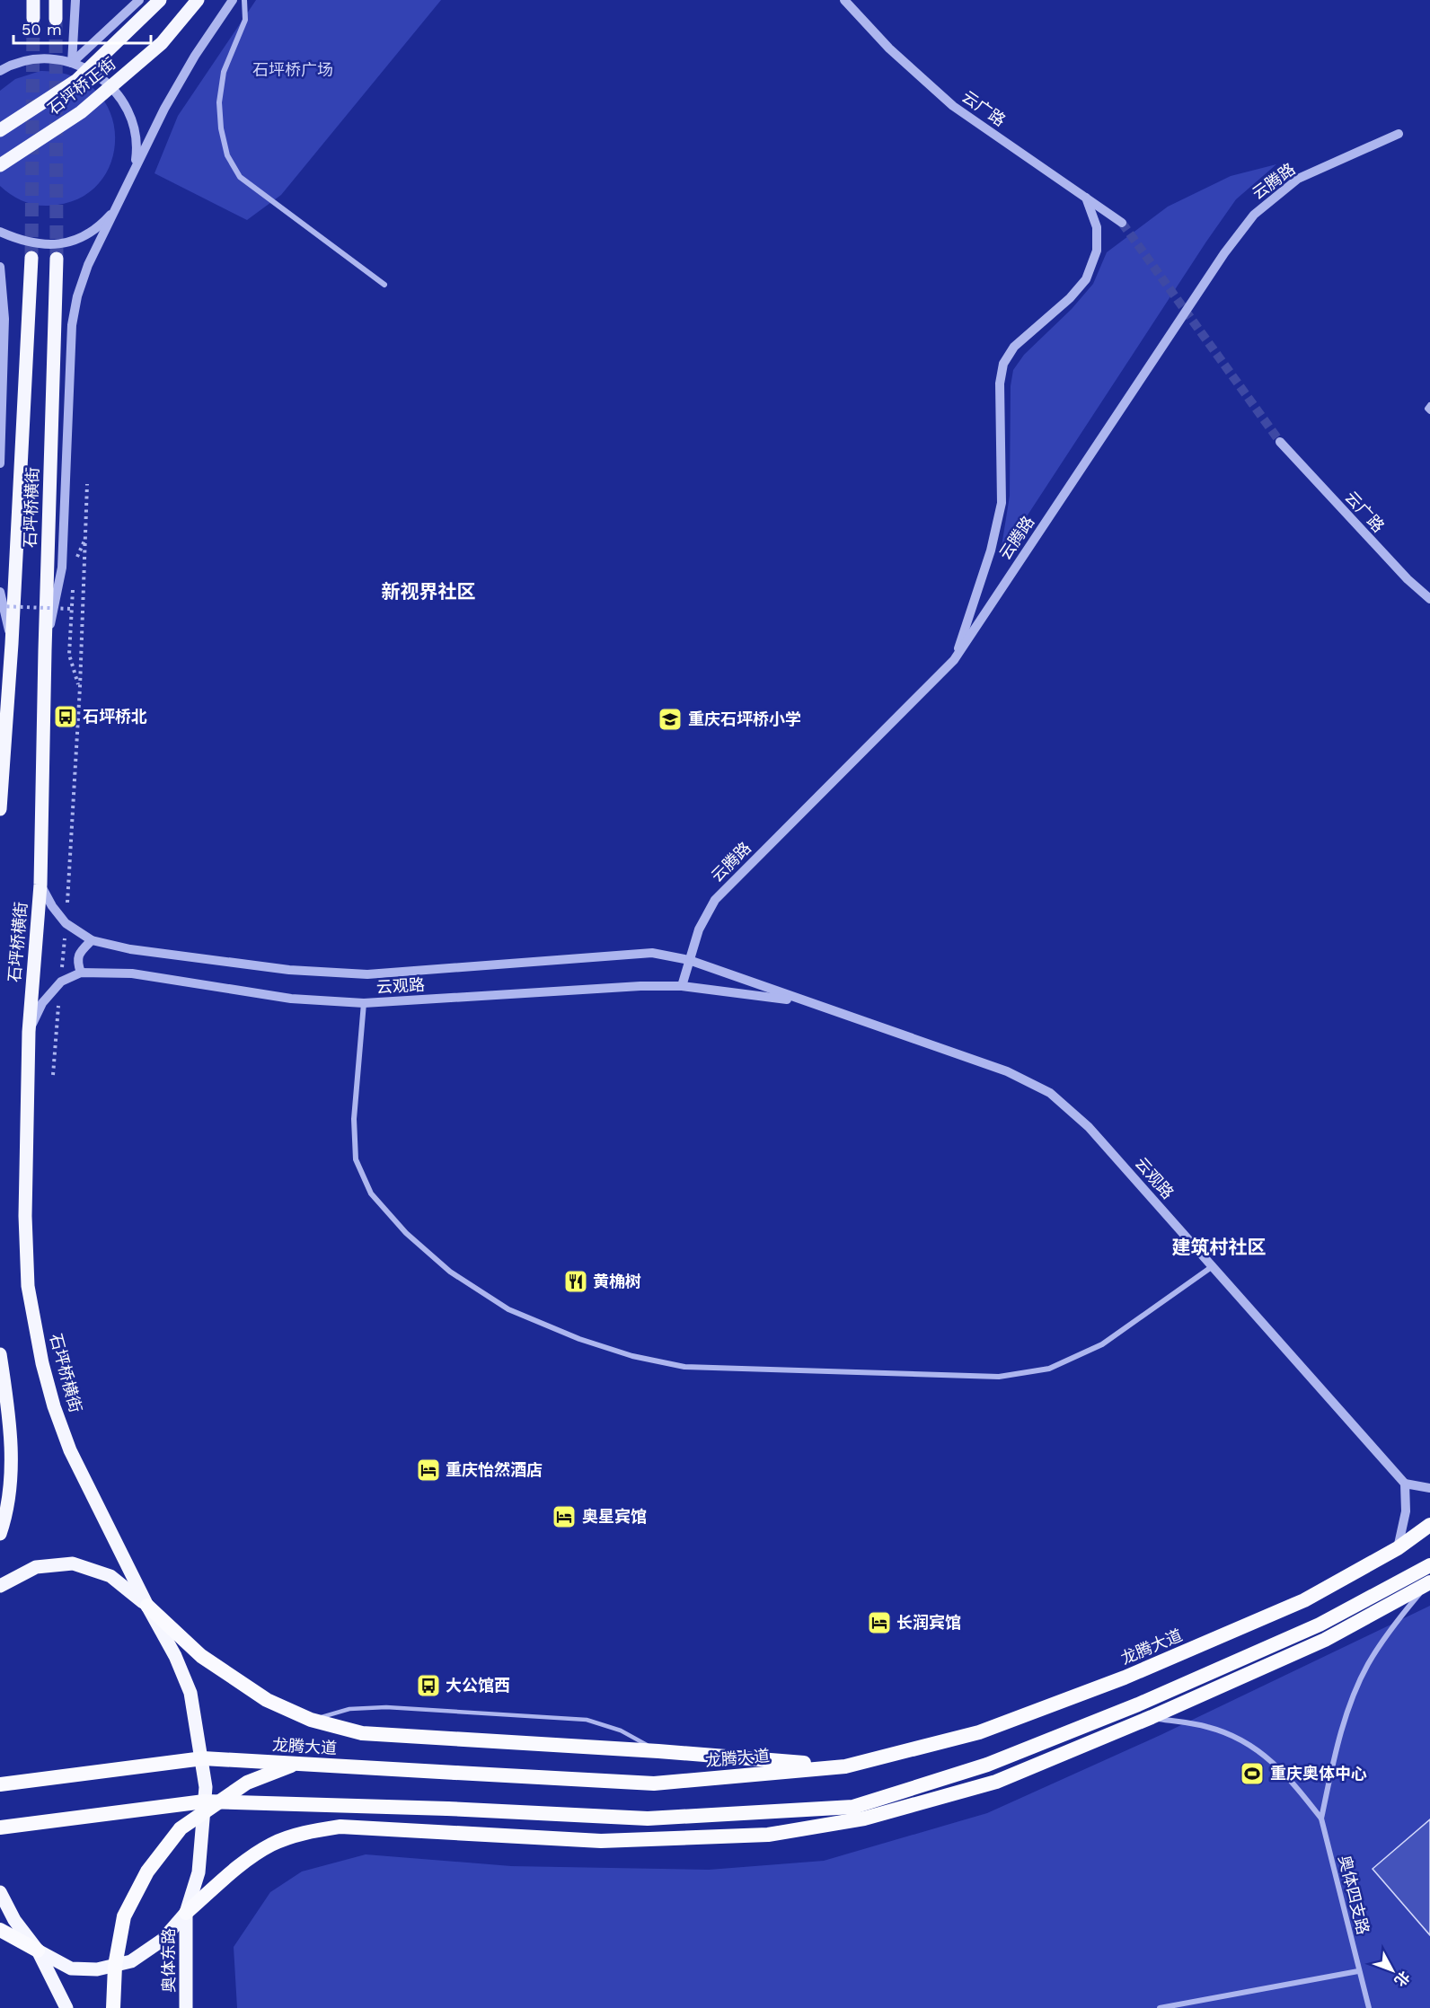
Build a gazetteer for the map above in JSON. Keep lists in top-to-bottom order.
{
  "streets": {
    "highway": ["龙腾大道"],
    "main road": ["石坪桥正街", "石坪桥横街", "奥体东路"],
    "street": [
      "云广路",
      "云腾路",
      "云观路",
      "奥体四支路"
    ]
  },
  "crossings": [
    ["云腾路", "云观路"],
    ["石坪桥横街", "云观路"],
    ["石坪桥横街", "奥体东路"]
  ],
  "districts": ["新视界社区", "建筑村社区"],
  "parks": ["石坪桥广场"],
  "places": {
    "bus stop": ["石坪桥北", "大公馆西"],
    "school or university": ["重庆石坪桥小学"],
    "restaurant": ["黄桷树"],
    "hotel": ["重庆怡然酒店", "奥星宾馆", "长润宾馆"],
    "sports": ["重庆奥体中心"]
  },
  "scale_bar": "50 m",
  "north": "bottom right"
}
